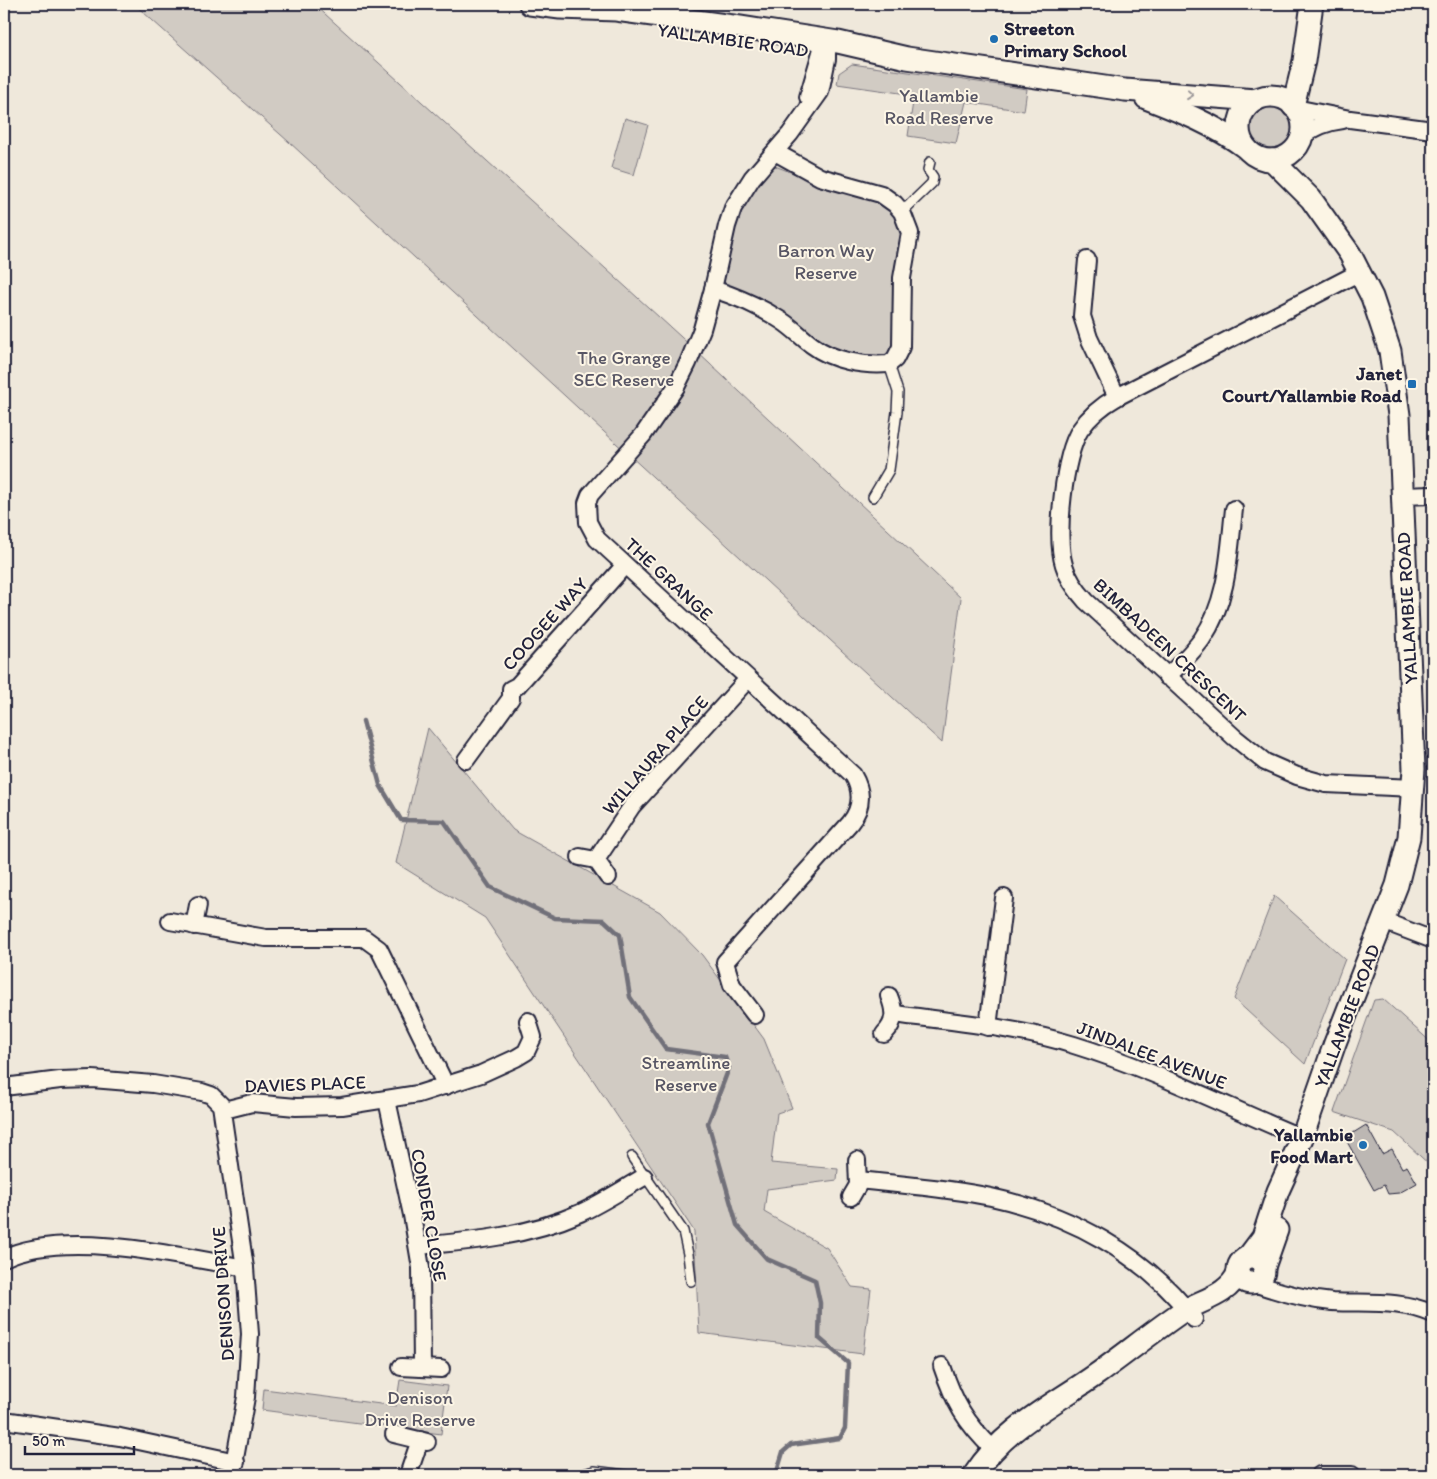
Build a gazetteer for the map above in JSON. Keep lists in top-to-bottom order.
{
  "streets": {
    "street": [
      "YALLAMBIE ROAD",
      "THE GRANGE",
      "COOGEE WAY",
      "BIMBADEEN CRESCENT",
      "WILLAURA PLACE",
      "JINDALEE AVENUE",
      "DAVIES PLACE",
      "CONDER CLOSE",
      "DENISON DRIVE"
    ]
  },
  "crossings": [
    ["YALLAMBIE ROAD", "THE GRANGE"],
    ["YALLAMBIE ROAD", "BIMBADEEN CRESCENT"],
    ["YALLAMBIE ROAD", "JINDALEE AVENUE"],
    ["THE GRANGE", "COOGEE WAY"],
    ["THE GRANGE", "WILLAURA PLACE"],
    ["DAVIES PLACE", "CONDER CLOSE"],
    ["DAVIES PLACE", "DENISON DRIVE"]
  ],
  "parks": [
    "Yallambie Road Reserve",
    "Barron Way Reserve",
    "The Grange SEC Reserve",
    "Streamline Reserve",
    "Denison Drive Reserve"
  ],
  "places": {
    "other": ["Streeton Primary School", "Yallambie Food Mart"],
    "transit": ["Janet Court/Yallambie Road"]
  },
  "scale_bar": "50 m"
}
